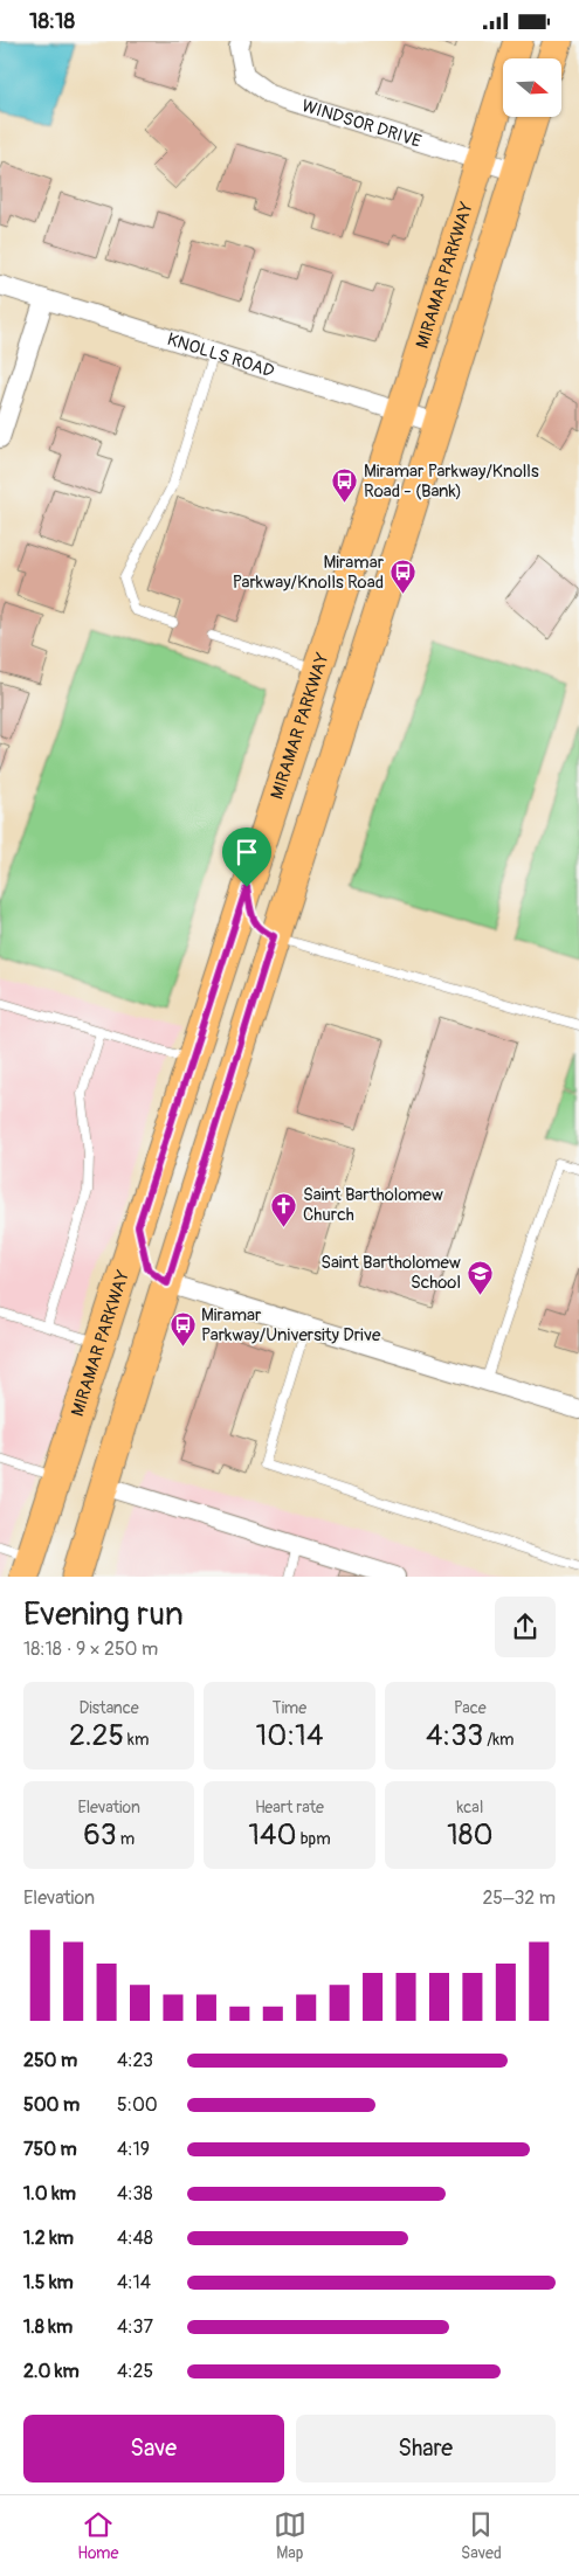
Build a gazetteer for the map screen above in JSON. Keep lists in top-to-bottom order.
{
  "streets": {
    "main road": ["MIRAMAR PARKWAY"],
    "street": ["WINDSOR DRIVE", "KNOLLS ROAD"]
  },
  "crossings": [
    ["WINDSOR DRIVE", "MIRAMAR PARKWAY"],
    ["MIRAMAR PARKWAY", "KNOLLS ROAD"]
  ],
  "places": {
    "bus stop": ["Miramar Parkway/Knolls Road - (Bank)", "Miramar Parkway/Knolls Road", "Miramar Parkway/University Drive"],
    "church": ["Saint Bartholomew Church"],
    "school or university": ["Saint Bartholomew School"]
  },
  "north": "right",
  "page": {
    "status": "18:18",
    "heading": ["Evening run", "18:18 · 9 × 250 m"],
    "stats": [
      ["Distance", "2.25 km"],
      ["Time", "10:14"],
      ["Pace", "4:33 /km"],
      ["Elevation", "63 m"],
      ["Heart rate", "140 bpm"],
      ["kcal", "180"]
    ],
    "chart": ["Elevation", "25–32 m"],
    "list": [
      {
        "name": "250 m",
        "note": "4:23"
      },
      {
        "name": "500 m",
        "note": "5:00"
      },
      {
        "name": "750 m",
        "note": "4:19"
      },
      {
        "name": "1.0 km",
        "note": "4:38"
      },
      {
        "name": "1.2 km",
        "note": "4:48"
      },
      {
        "name": "1.5 km",
        "note": "4:14"
      },
      {
        "name": "1.8 km",
        "note": "4:37"
      },
      {
        "name": "2.0 km",
        "note": "4:25"
      }
    ],
    "buttons": ["Save", "Share"],
    "tabs": ["Home", "Map", "Saved"]
  }
}
